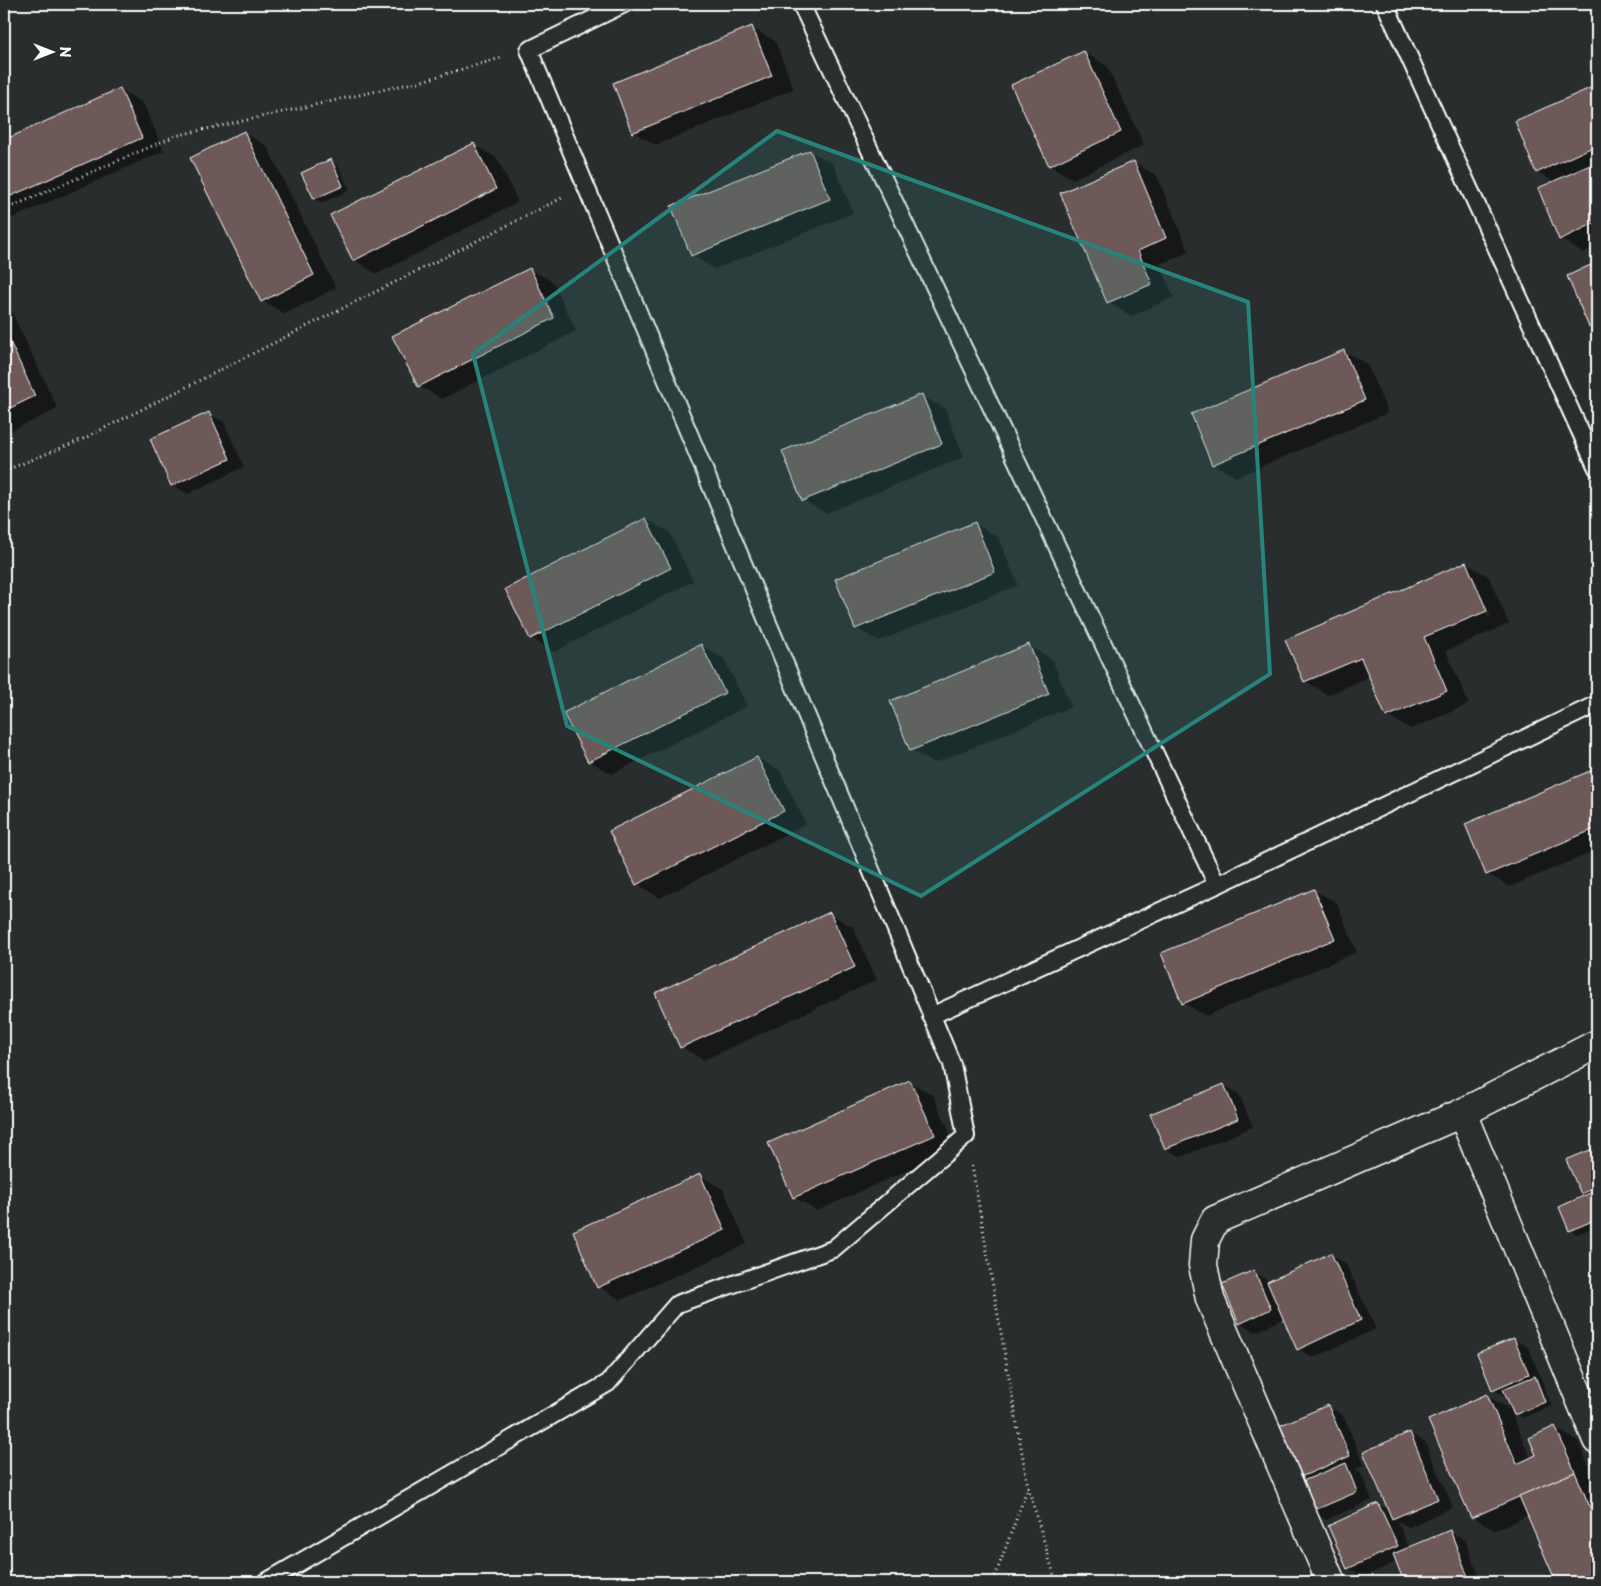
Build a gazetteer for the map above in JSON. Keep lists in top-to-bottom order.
{
  "north": "right"
}
